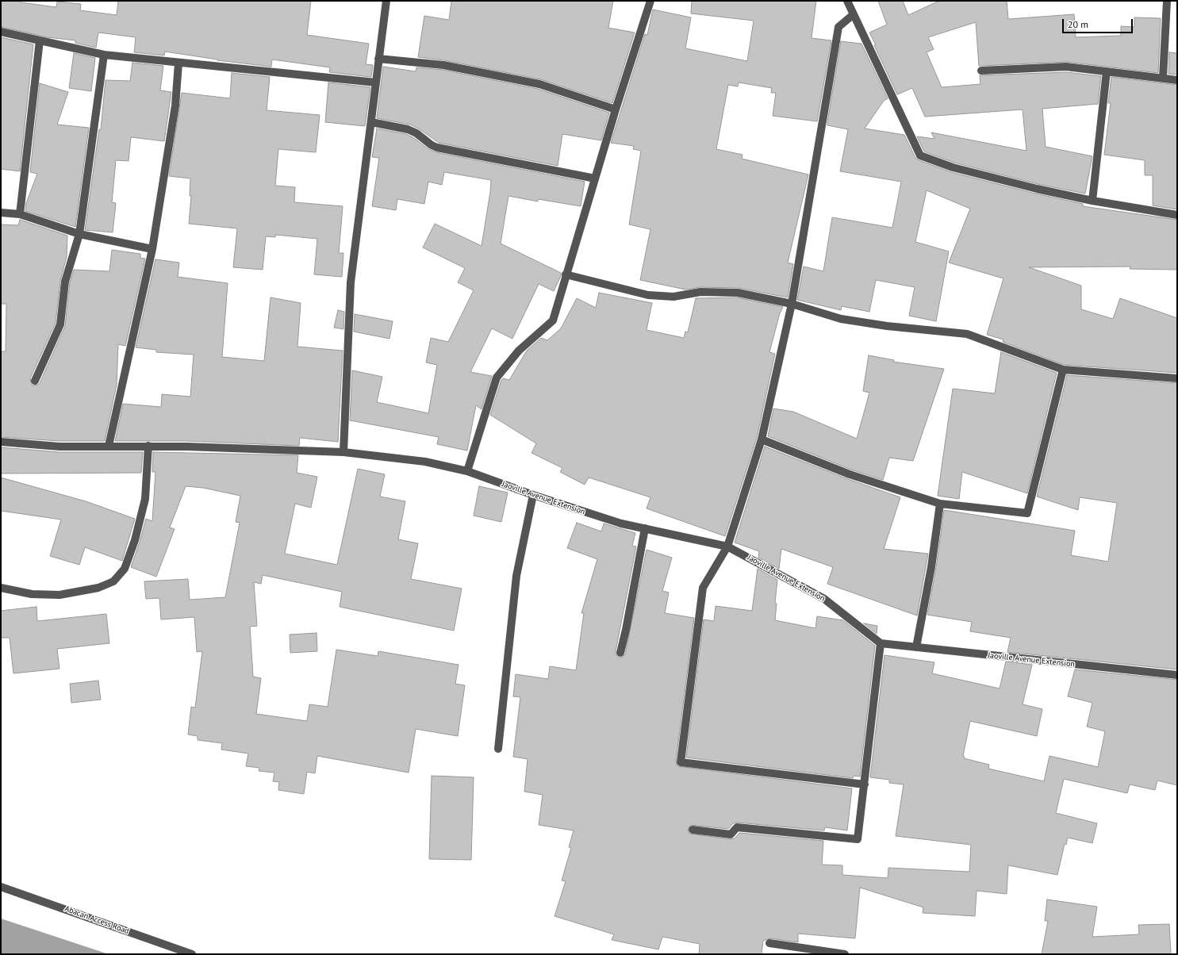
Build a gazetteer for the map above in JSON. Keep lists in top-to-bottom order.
{
  "streets": {
    "street": ["Jaoville Avenue Extension", "Abacan Access Road"]
  },
  "scale_bar": "20 m"
}
